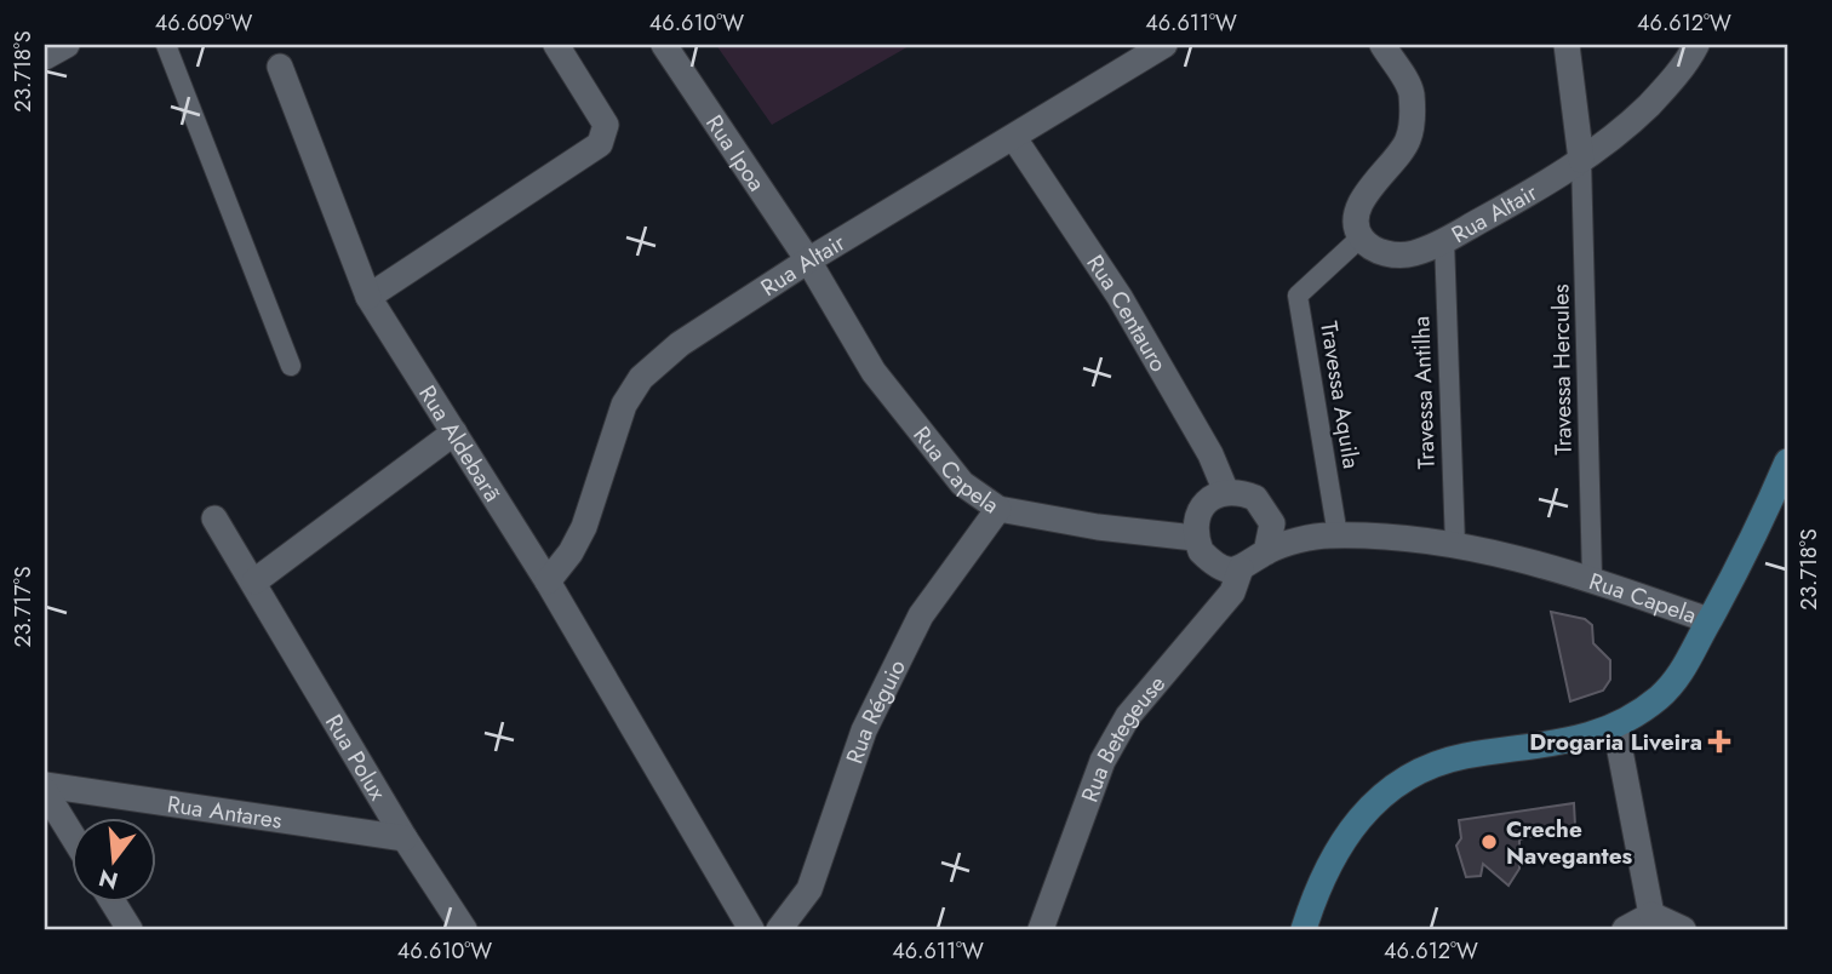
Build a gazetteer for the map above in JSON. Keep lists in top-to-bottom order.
{
  "streets": {
    "street": [
      "Rua Ipoa",
      "Rua Altair",
      "Rua Centauro",
      "Rua Aldebarã",
      "Rua Capela",
      "Rua Réguio",
      "Rua Betegeuse",
      "Rua Polux",
      "Rua Antares"
    ],
    "lane": ["Travessa Hercules", "Travessa Antilha", "Travessa Aquila"]
  },
  "crossings": [
    ["Rua Ipoa", "Rua Altair"],
    ["Rua Ipoa", "Rua Capela"],
    ["Rua Altair", "Rua Centauro"],
    ["Rua Altair", "Travessa Hercules"],
    ["Rua Altair", "Travessa Antilha"],
    ["Rua Altair", "Travessa Aquila"],
    ["Rua Altair", "Rua Aldebarã"],
    ["Rua Altair", "Rua Capela"],
    ["Rua Centauro", "Rua Capela"],
    ["Rua Centauro", "Rua Betegeuse"],
    ["Travessa Hercules", "Rua Capela"],
    ["Travessa Antilha", "Rua Capela"],
    ["Travessa Aquila", "Rua Capela"],
    ["Rua Capela", "Rua Réguio"],
    ["Rua Capela", "Rua Betegeuse"],
    ["Rua Polux", "Rua Antares"]
  ],
  "places": {
    "health": ["Drogaria Liveira"],
    "other": ["Creche Navegantes"]
  },
  "north": "bottom",
  "coordinates": [
    "46.609°W",
    "46.610°W",
    "46.611°W",
    "46.612°W",
    "23.718°S",
    "23.717°S"
  ]
}
